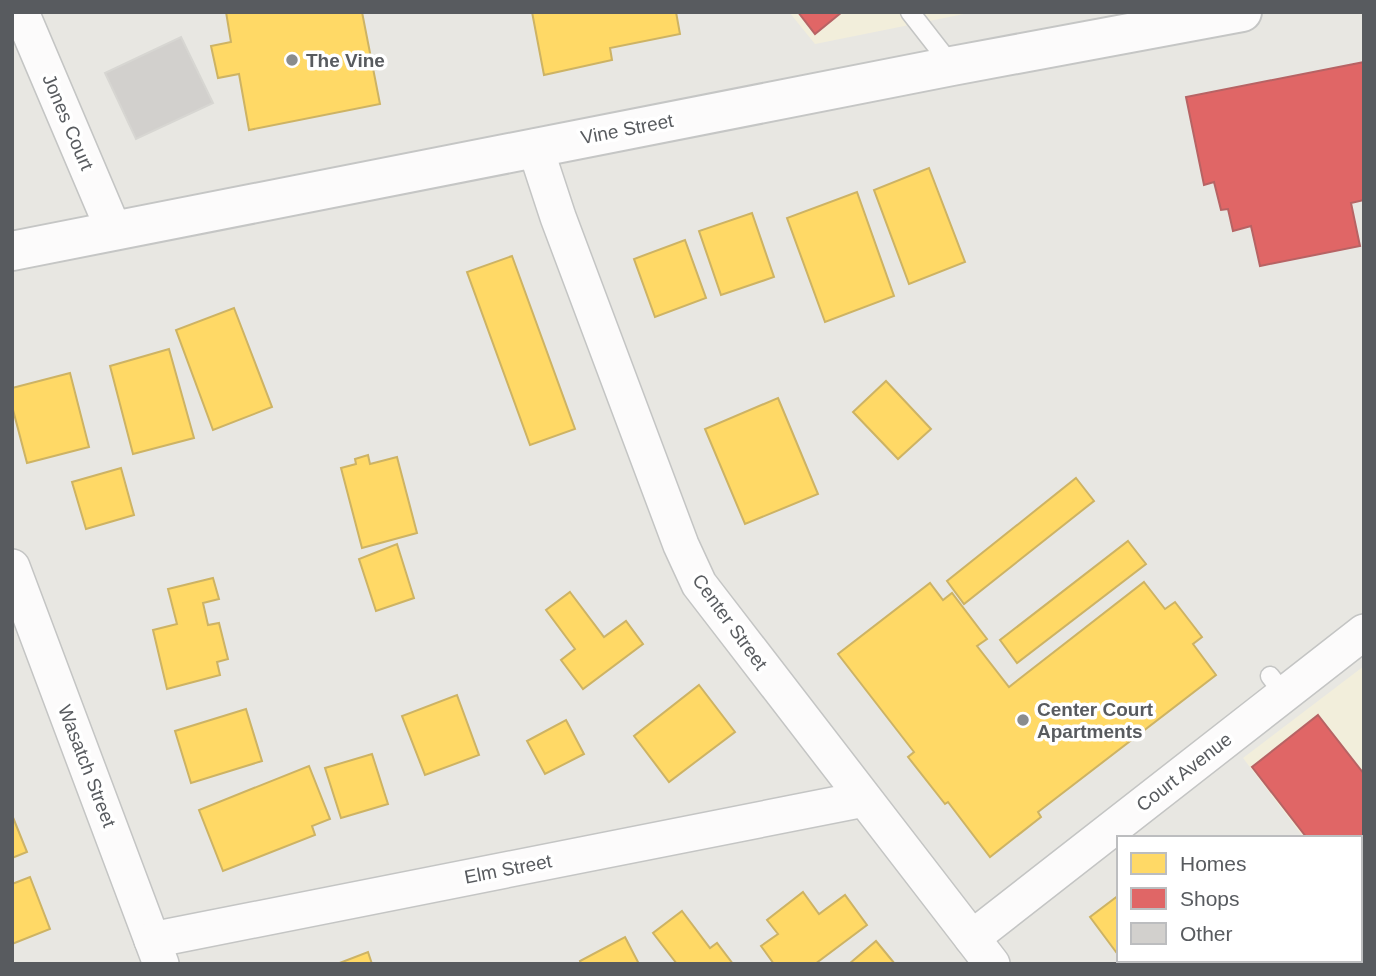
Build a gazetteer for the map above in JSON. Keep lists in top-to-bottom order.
{
  "streets": {
    "street": [
      "Jones Court",
      "Vine Street",
      "Center Street",
      "Wasatch Street",
      "Court Avenue",
      "Elm Street"
    ]
  },
  "crossings": [
    ["Jones Court", "Vine Street"],
    ["Vine Street", "Center Street"],
    ["Center Street", "Court Avenue"],
    ["Center Street", "Elm Street"],
    ["Wasatch Street", "Elm Street"]
  ],
  "places": ["The Vine", "Center Court Apartments"],
  "legend": ["Homes", "Shops", "Other"]
}
